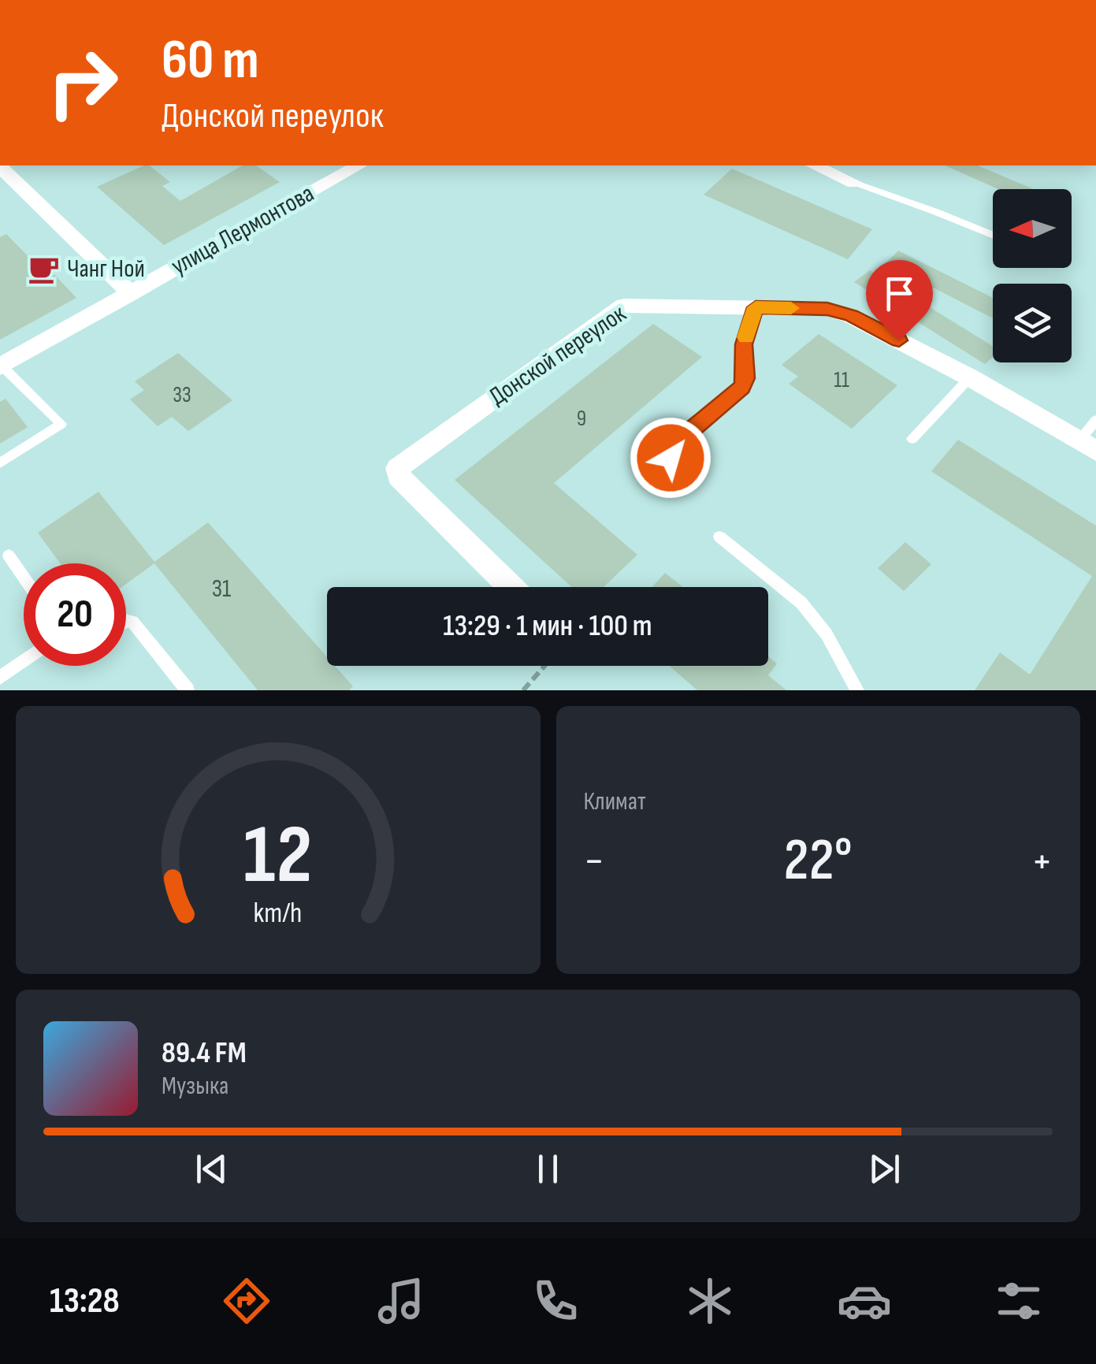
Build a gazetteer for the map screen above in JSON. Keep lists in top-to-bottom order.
{
  "streets": {
    "street": ["улица Лермонтова", "Донской переулок"]
  },
  "places": {
    "cafe": ["Чанг Ной"]
  },
  "house_numbers": [
    "11",
    "33",
    "9",
    "31"
  ],
  "north": "left",
  "page": {
    "turn": ["60 m", "Донской переулок"],
    "limit": "20",
    "trip": "13:29 · 1 мин · 100 m",
    "tile": "Климат",
    "heat": ["−", "22°", "+"],
    "song": ["89.4 FM", "Музыка"],
    "tabs": "13:28",
    "gauge": ["12", "km/h"]
  }
}
